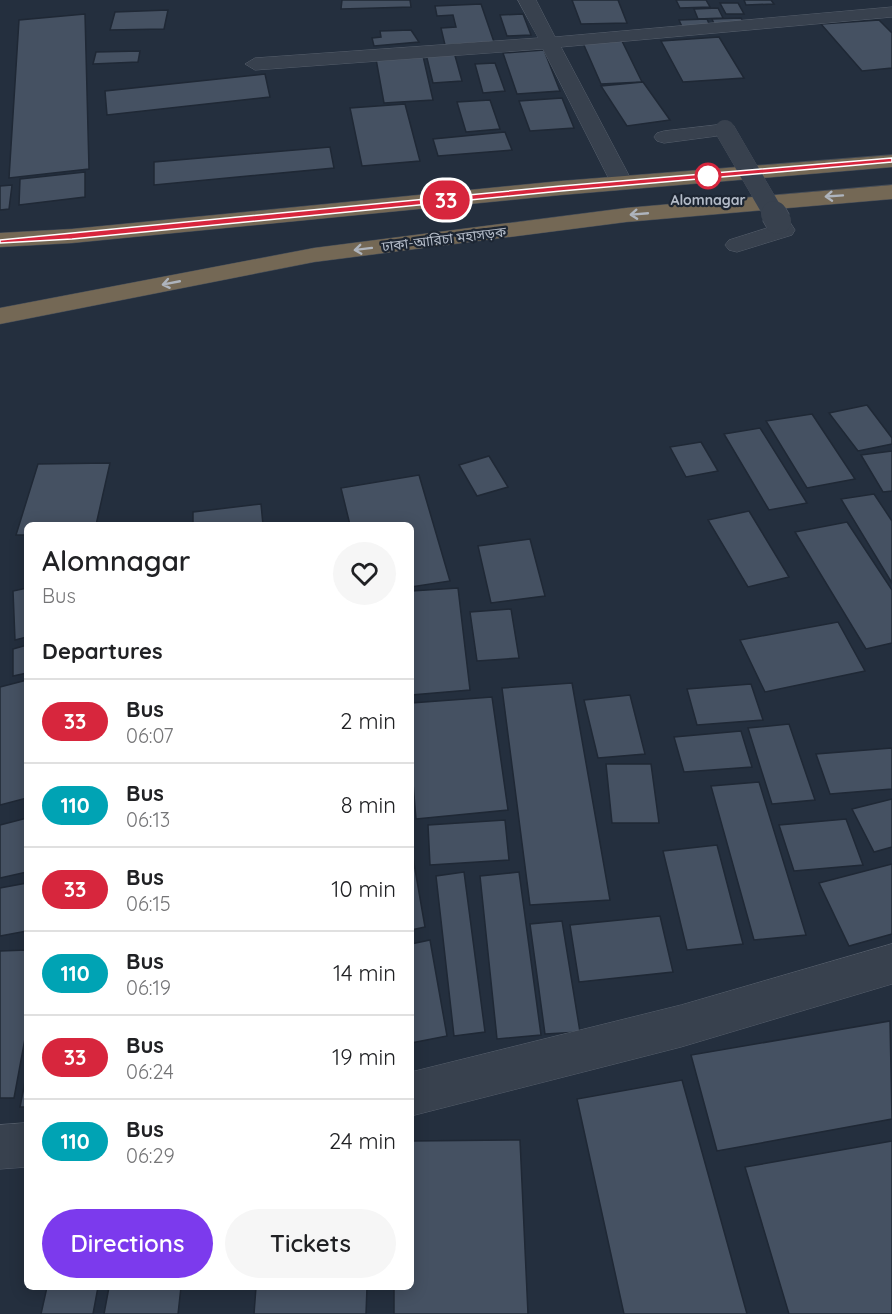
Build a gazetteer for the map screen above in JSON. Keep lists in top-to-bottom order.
{
  "streets": {
    "highway": ["ঢাকা-আরিচা মহাসড়ক"]
  },
  "places": ["Alomnagar"],
  "lines": ["bus line 33"],
  "page": {
    "on_map": "33",
    "heading": [
      ["Alomnagar", "Bus"],
      "Departures"
    ],
    "list": [
      {
        "mark": "33",
        "name": "Bus",
        "note": "06:07",
        "value": "2 min"
      },
      {
        "mark": "110",
        "name": "Bus",
        "note": "06:13",
        "value": "8 min"
      },
      {
        "mark": "33",
        "name": "Bus",
        "note": "06:15",
        "value": "10 min"
      },
      {
        "mark": "110",
        "name": "Bus",
        "note": "06:19",
        "value": "14 min"
      },
      {
        "mark": "33",
        "name": "Bus",
        "note": "06:24",
        "value": "19 min"
      },
      {
        "mark": "110",
        "name": "Bus",
        "note": "06:29",
        "value": "24 min"
      }
    ],
    "buttons": ["Directions", "Tickets"]
  }
}
